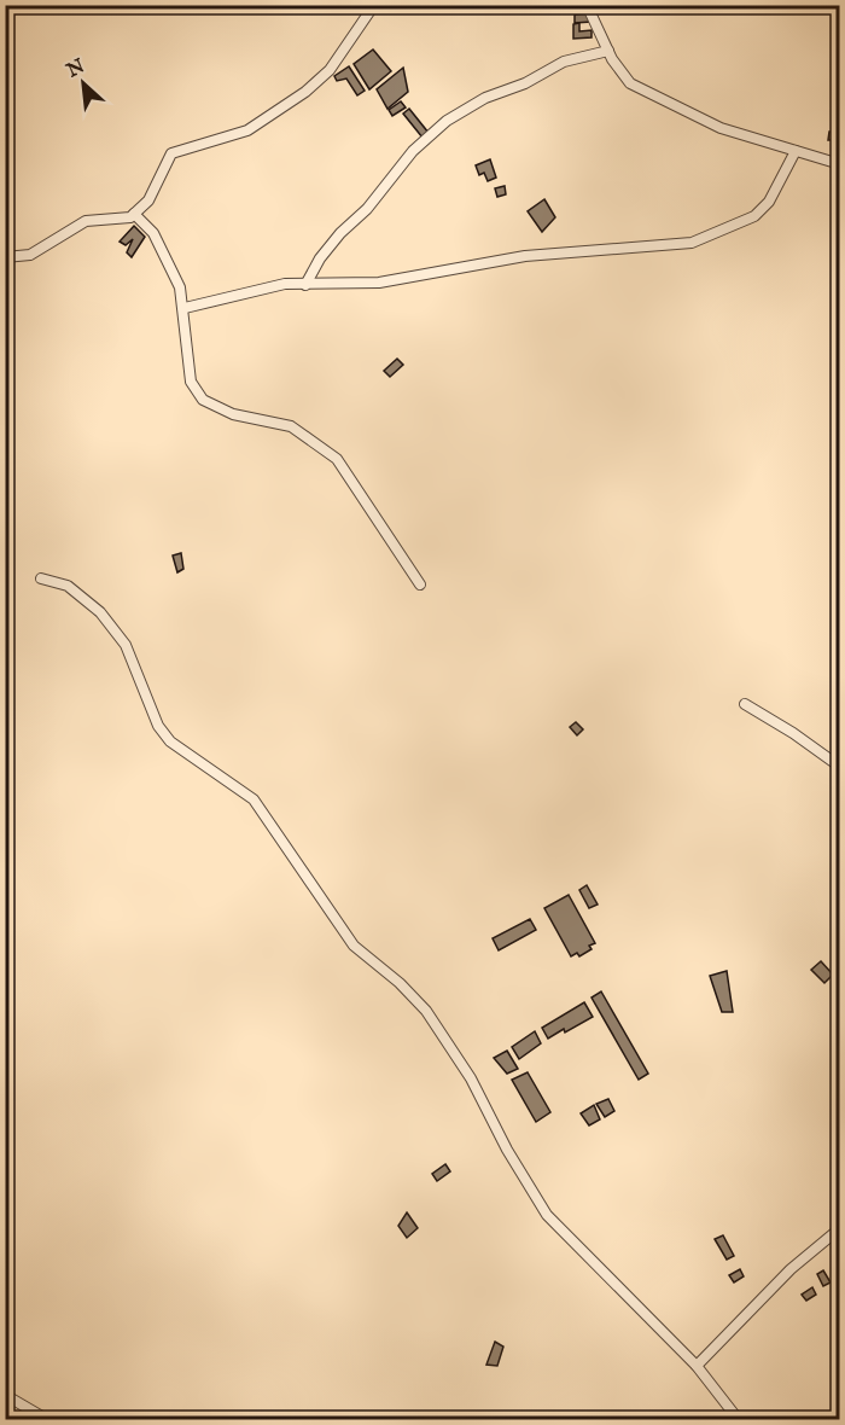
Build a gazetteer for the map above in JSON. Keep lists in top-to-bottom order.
{
  "north": "top left"
}
